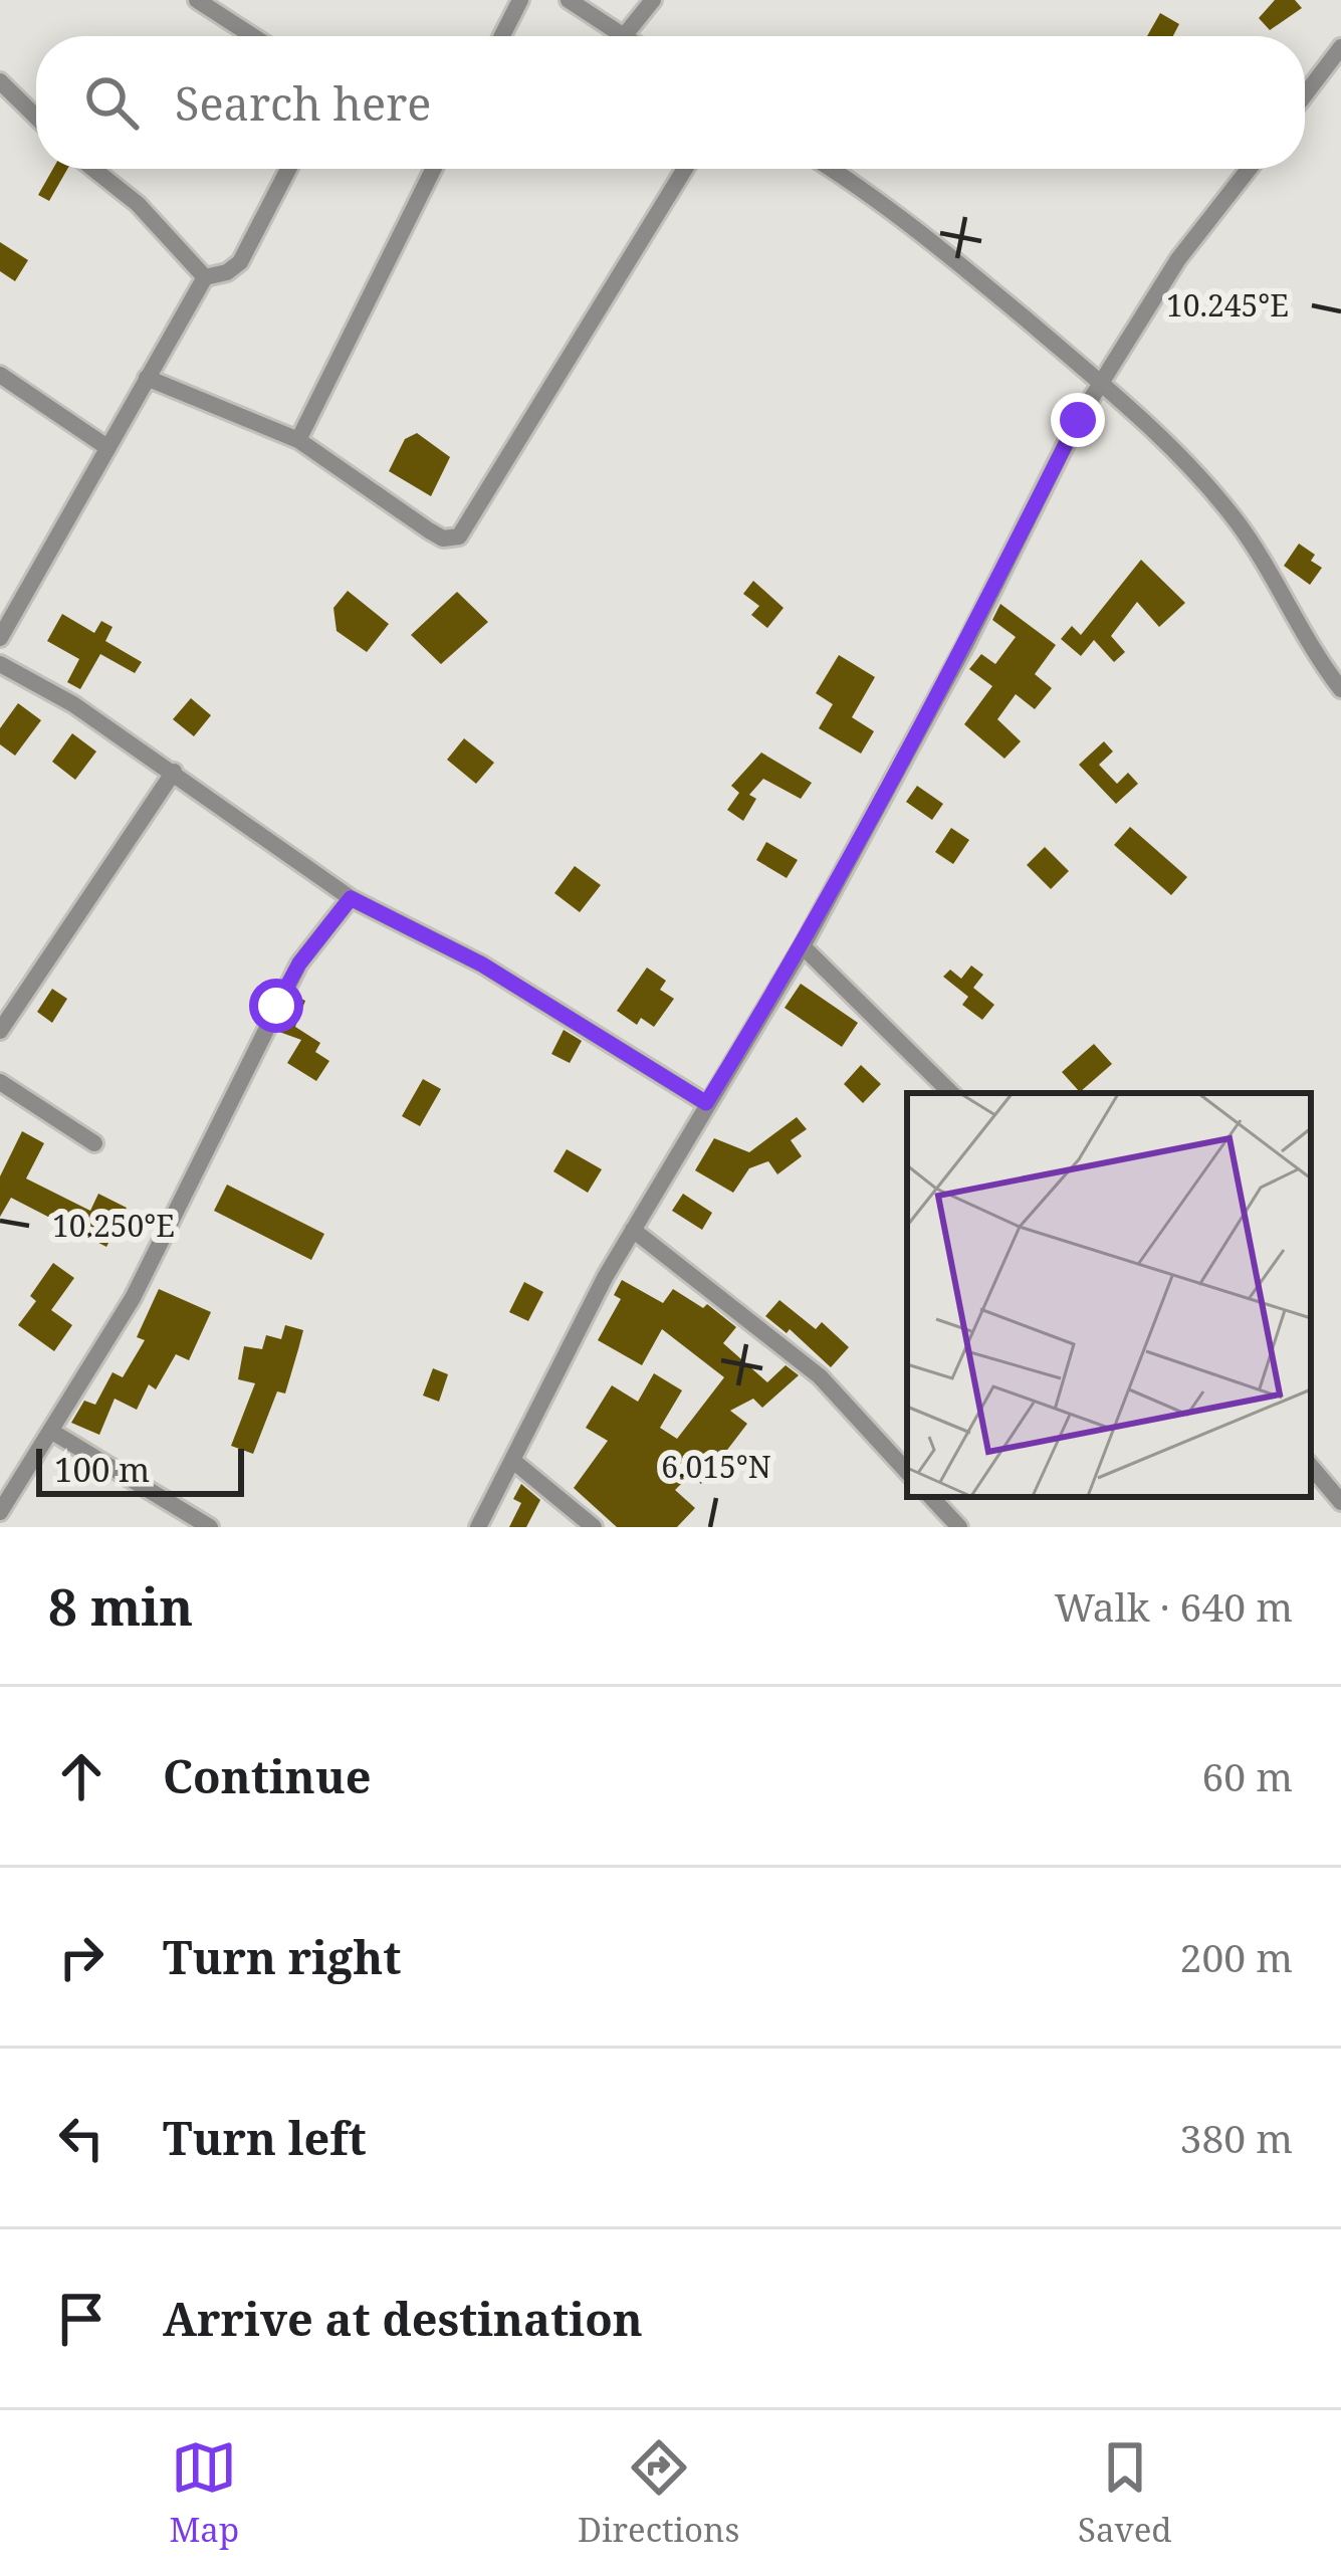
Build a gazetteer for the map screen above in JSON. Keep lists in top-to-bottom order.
{
  "scale_bar": "100 m",
  "page": {
    "search": "Search here",
    "scale": "100 m",
    "heading": ["8 min", "Walk · 640 m"],
    "list": [
      ["Continue", "60 m"],
      ["Turn right", "200 m"],
      ["Turn left", "380 m"],
      "Arrive at destination"
    ],
    "nav": ["Map", "Directions", "Saved"]
  },
  "coordinates": ["10.245°E", "10.250°E", "6.015°N"]
}
